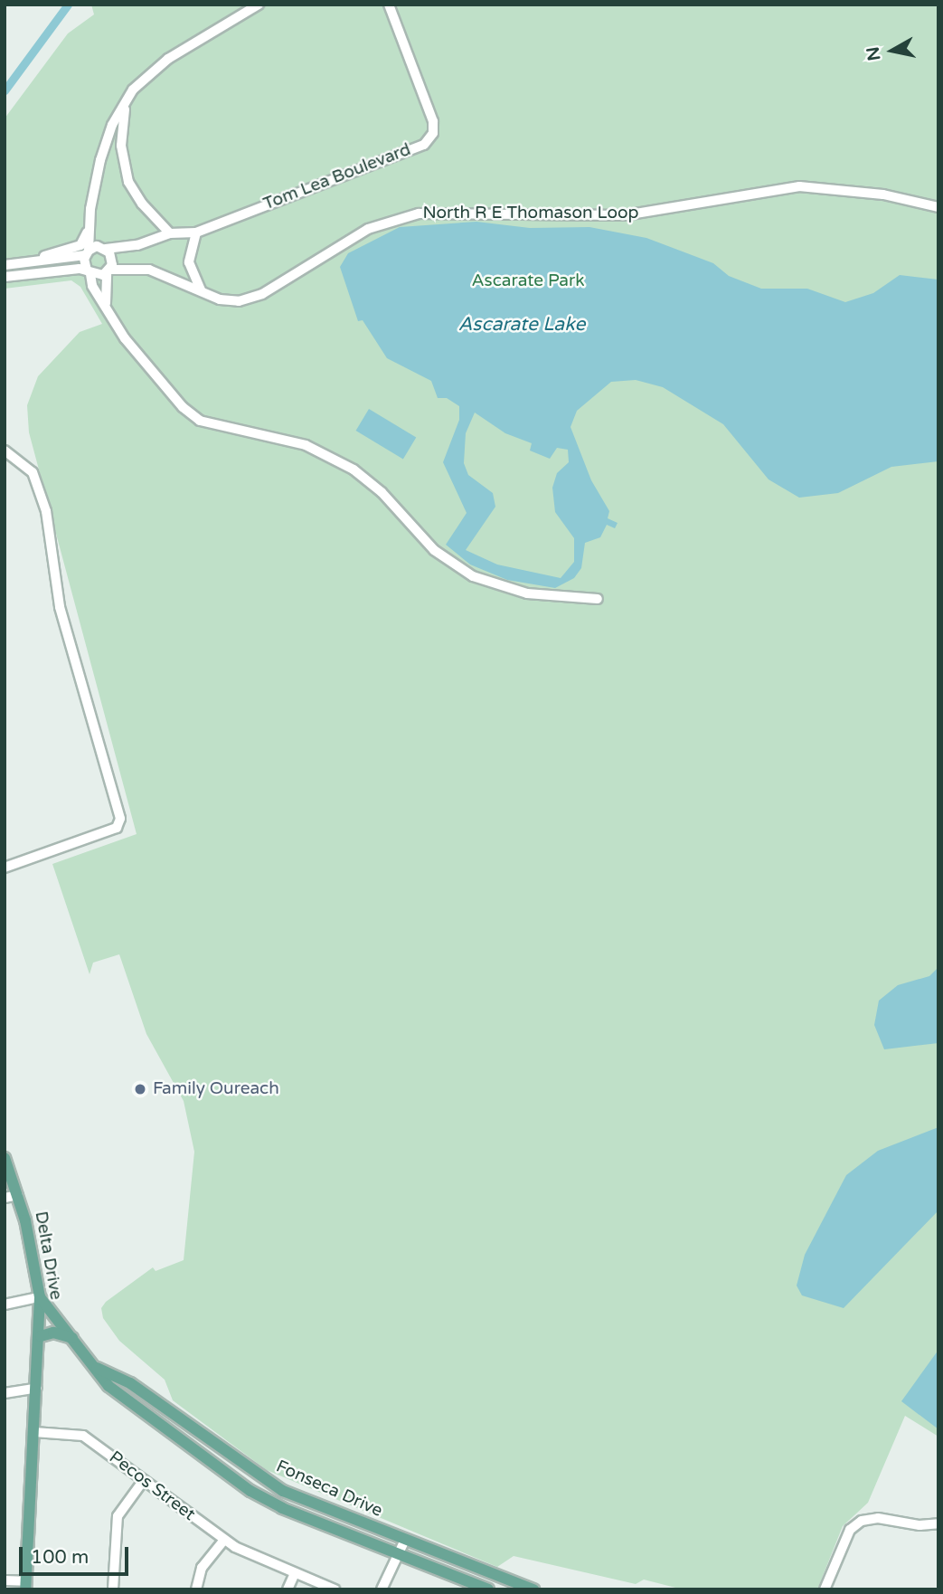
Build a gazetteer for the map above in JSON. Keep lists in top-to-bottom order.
{
  "streets": {
    "main road": ["Delta Drive", "Fonseca Drive"],
    "street": ["Tom Lea Boulevard", "North R E Thomason Loop", "Pecos Street"]
  },
  "crossings": [
    ["Delta Drive", "Pecos Street"],
    ["Delta Drive", "Fonseca Drive"]
  ],
  "water": ["Ascarate Lake"],
  "parks": ["Ascarate Park"],
  "places": ["Family Oureach"],
  "scale_bar": "100 m",
  "north": "left"
}
